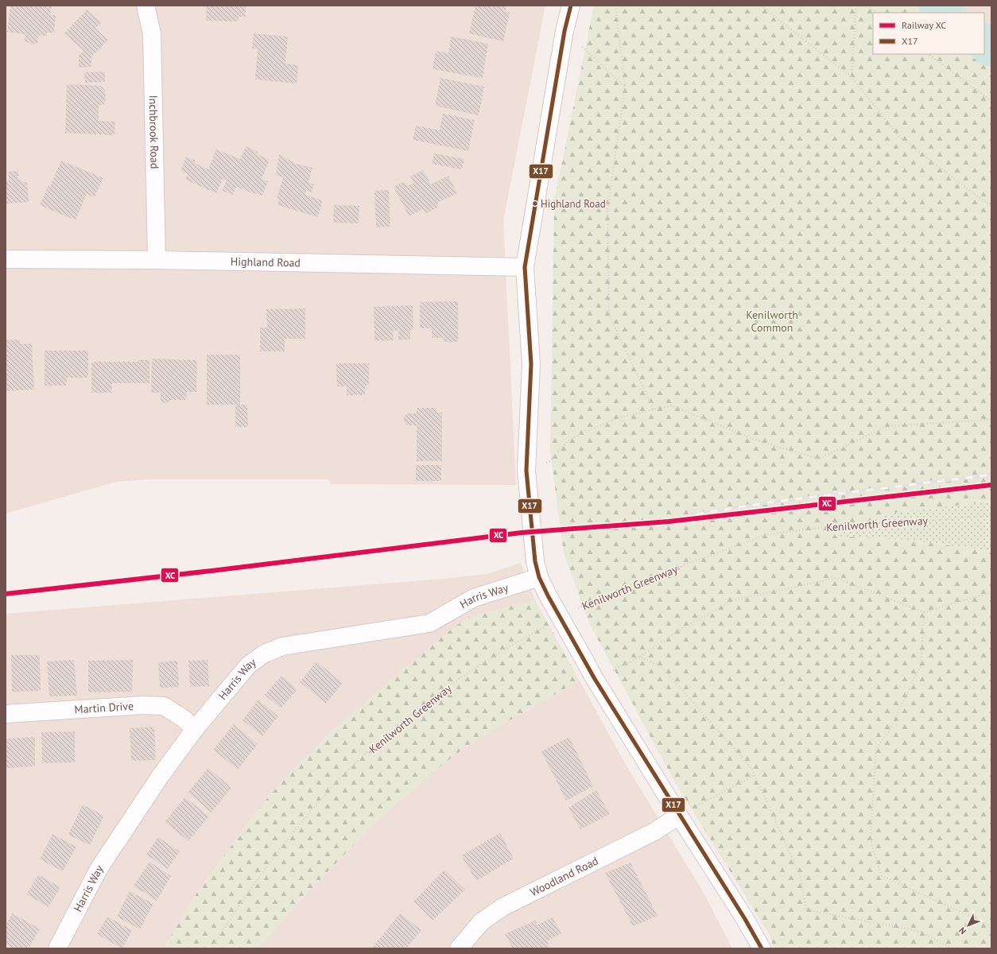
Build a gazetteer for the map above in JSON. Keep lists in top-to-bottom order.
{
  "streets": {
    "street": [
      "Inchbrook Road",
      "Highland Road",
      "Harris Way",
      "Martin Drive",
      "Woodland Road"
    ],
    "path": ["Kenilworth Greenway"]
  },
  "crossings": [
    ["Inchbrook Road", "Highland Road"],
    ["Harris Way", "Martin Drive"]
  ],
  "parks": ["Kenilworth Common"],
  "places": ["Highland Road"],
  "lines": ["transit line X17", "rail line XC"],
  "legend": ["Railway XC", "X17"],
  "north": "bottom left"
}
